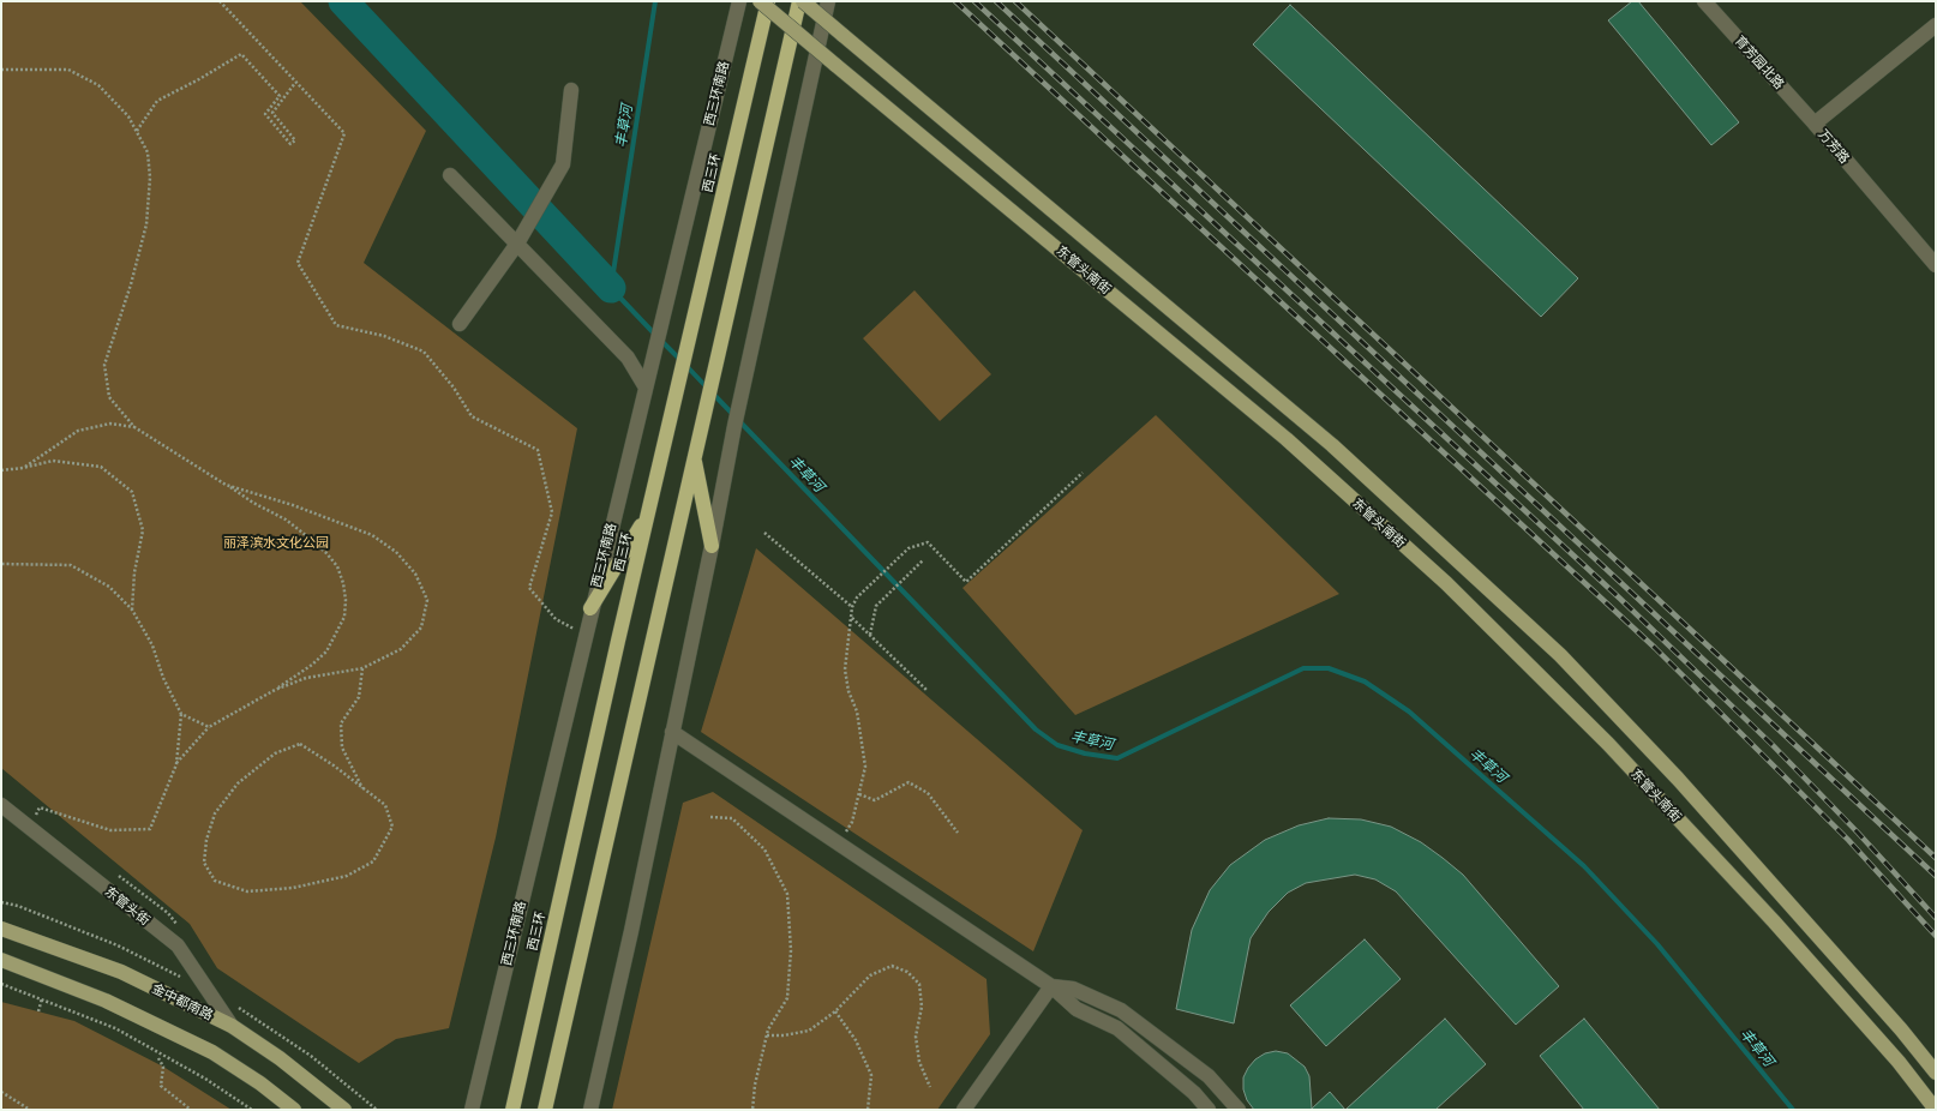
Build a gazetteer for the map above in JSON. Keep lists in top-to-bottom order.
{
  "streets": {
    "highway": ["西三环"],
    "main road": ["东管头南街", "金中都南路"],
    "street": [
      "育芳园北路",
      "西三环南路",
      "万芳路",
      "东管头街"
    ]
  },
  "crossings": [
    ["育芳园北路", "万芳路"],
    ["东管头街", "金中都南路"]
  ],
  "water": ["丰草河"],
  "parks": ["丽泽滨水文化公园"]
}
